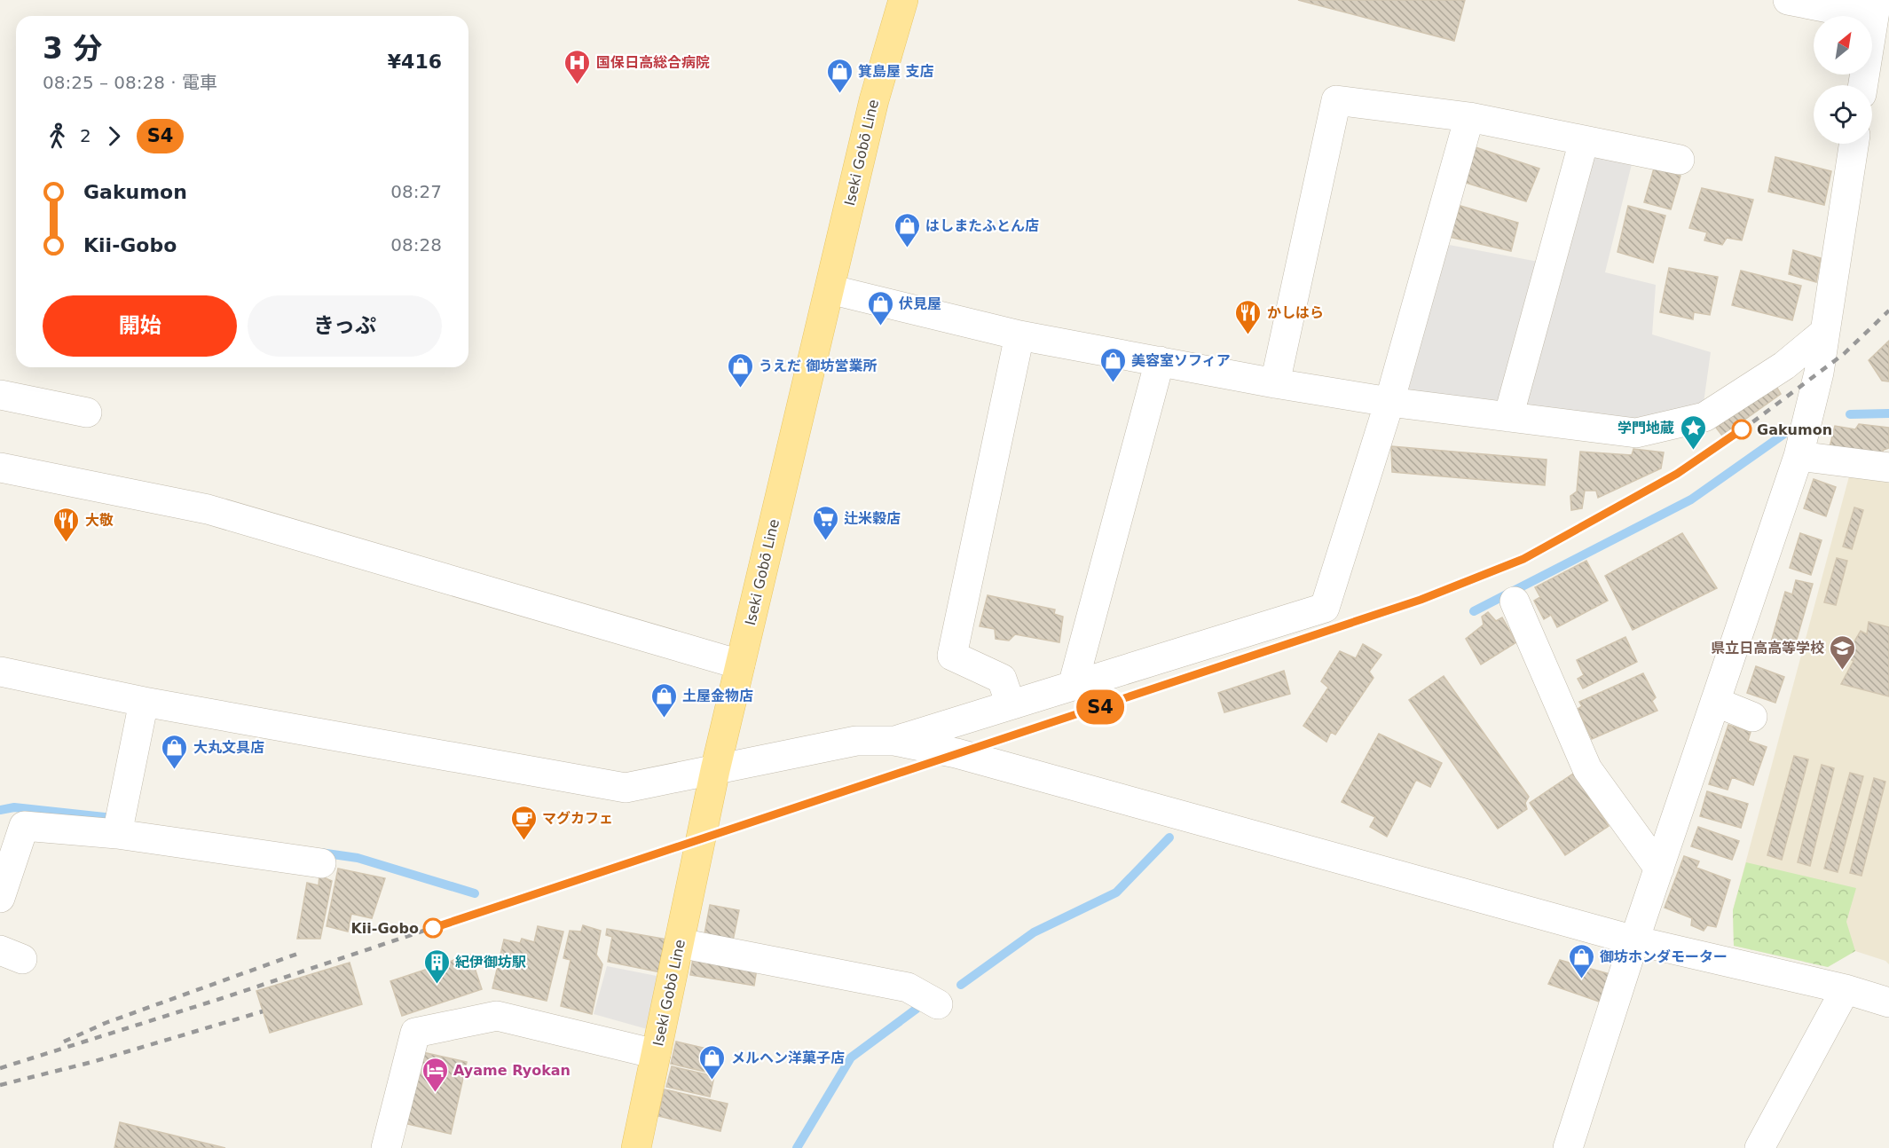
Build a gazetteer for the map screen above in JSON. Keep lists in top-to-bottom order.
{
  "streets": {
    "main road": ["Iseki Gobō Line"]
  },
  "places": {
    "hospital": ["国保日高総合病院"],
    "shop": [
      "箕島屋 支店",
      "はしまたふとん店",
      "伏見屋",
      "美容室ソフィア",
      "うえだ 御坊営業所",
      "土屋金物店",
      "大丸文具店",
      "御坊ホンダモーター",
      "メルヘン洋菓子店"
    ],
    "restaurant": ["かしはら", "大敬"],
    "other": ["Gakumon", "Kii-Gobo"],
    "place": ["学門地蔵"],
    "supermarket": ["辻米穀店"],
    "school or university": ["県立日高高等学校"],
    "cafe": ["マグカフェ"],
    "building": ["紀伊御坊駅"],
    "hotel": ["Ayame Ryokan"]
  },
  "north": "top right",
  "page": {
    "on_map": "S4",
    "heading": ["3 分", "08:25 – 08:28 · 電車", "¥416"],
    "legs": ["2", "S4"],
    "list": [
      {
        "name": "Gakumon",
        "value": "08:27"
      },
      {
        "name": "Kii-Gobo",
        "value": "08:28"
      }
    ],
    "buttons": ["開始", "きっぷ"]
  }
}
